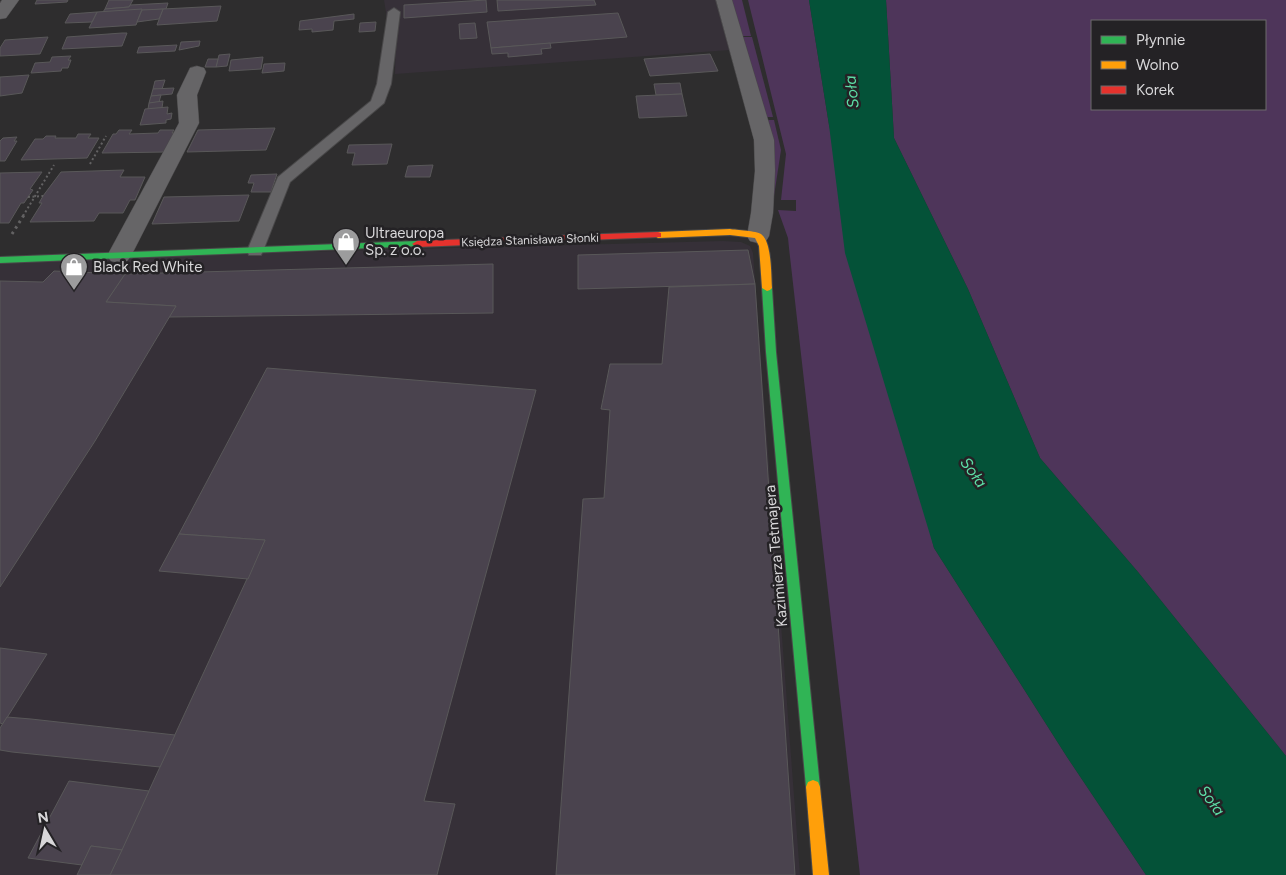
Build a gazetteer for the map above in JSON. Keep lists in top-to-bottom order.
{
  "streets": {
    "street": ["Księdza Stanisława Słonki", "Kazimierza Tetmajera"]
  },
  "crossings": [
    ["Księdza Stanisława Słonki", "Kazimierza Tetmajera"]
  ],
  "water": ["Soła"],
  "places": {
    "shop": ["Ultraeuropa Sp. z o.o.", "Black Red White"]
  },
  "legend": ["Płynnie", "Wolno", "Korek"],
  "north": "top"
}
